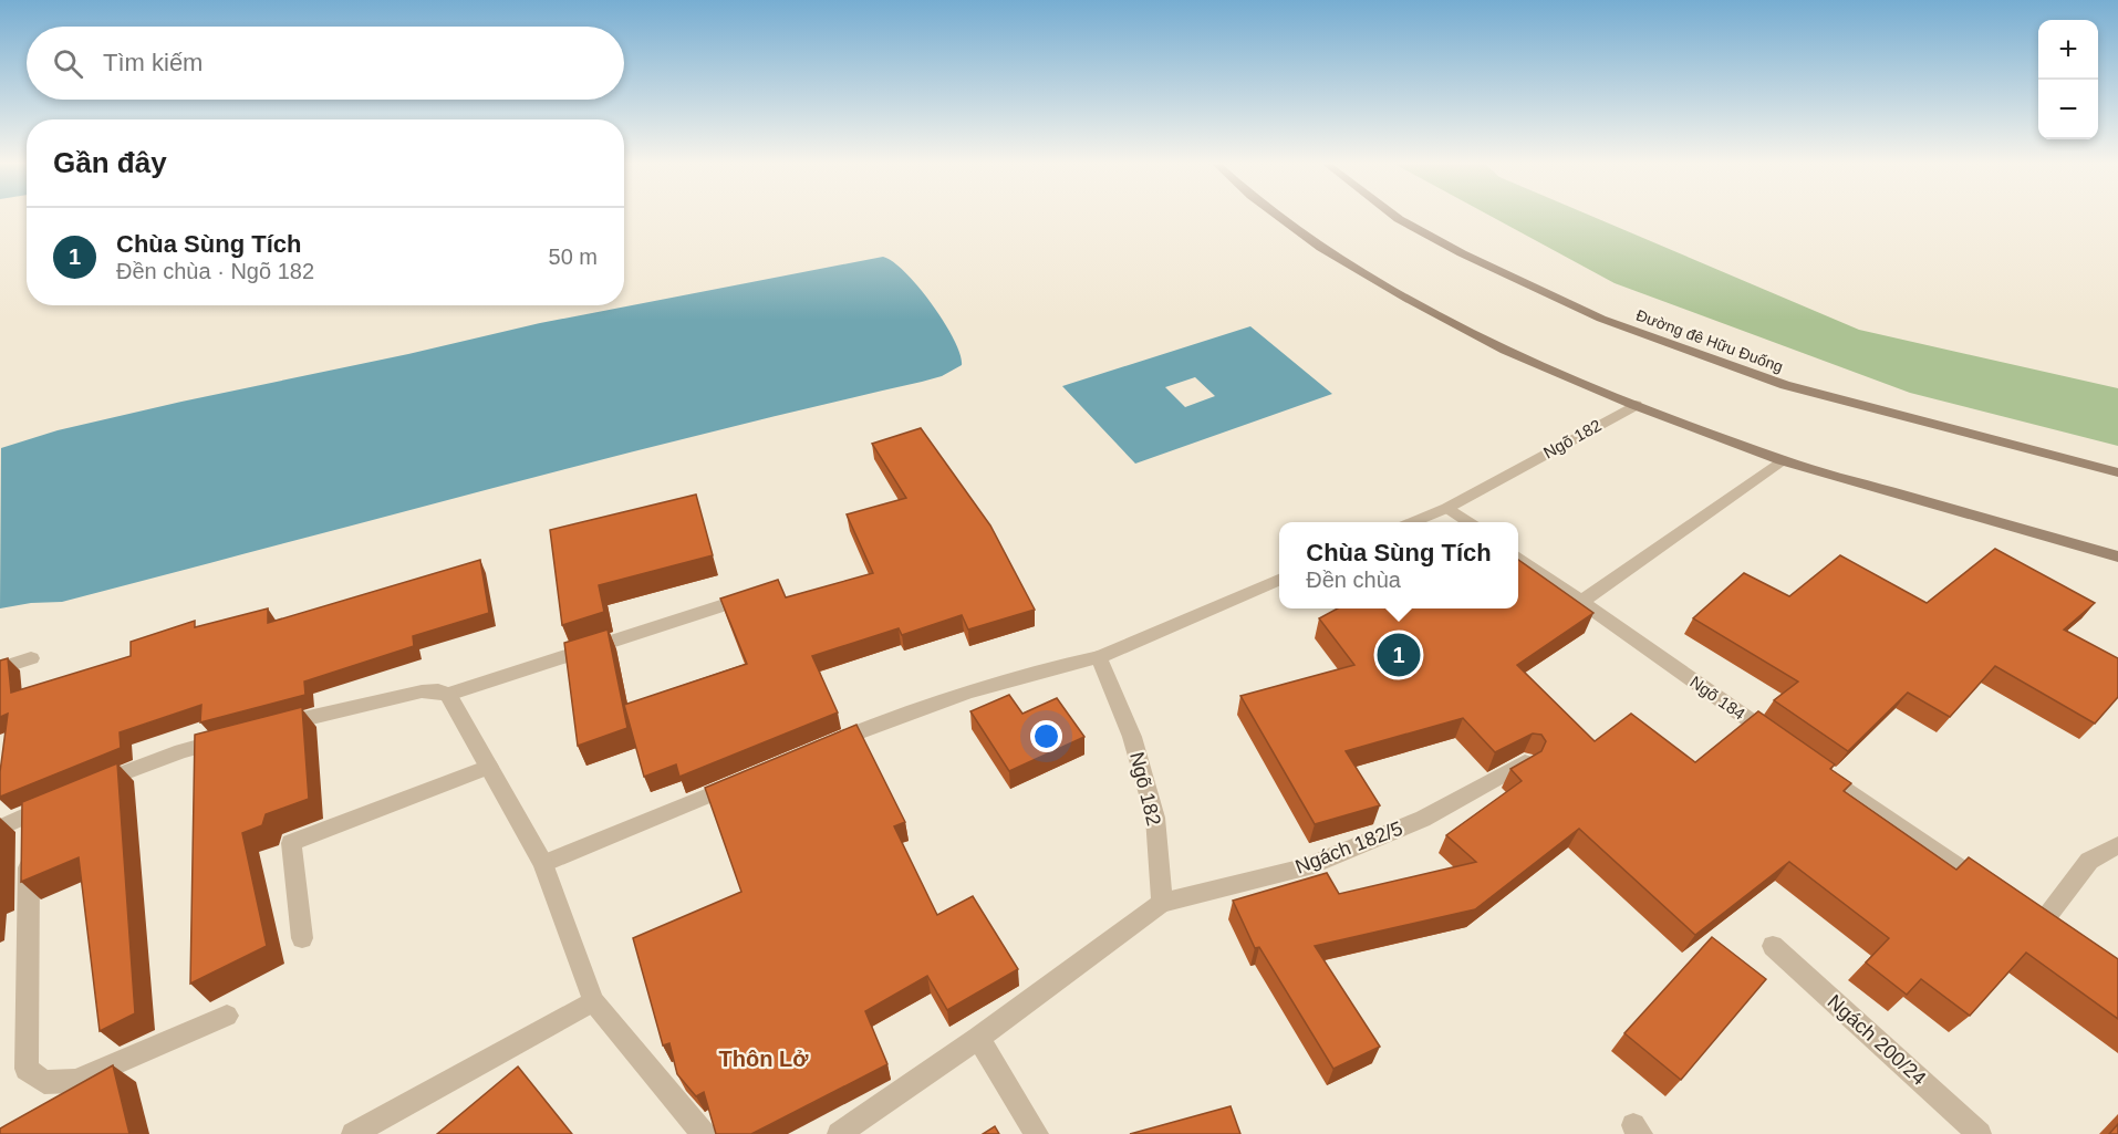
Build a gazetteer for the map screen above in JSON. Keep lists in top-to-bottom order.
{
  "streets": {
    "street": [
      "Đường đê Hữu Đuống",
      "Ngõ 182",
      "Ngõ 184",
      "Ngách 182/5",
      "Ngách 200/24"
    ]
  },
  "crossings": [
    ["Ngõ 182", "Ngách 182/5"]
  ],
  "districts": ["Thôn Lở"],
  "page": {
    "map_buttons": ["+", "−"],
    "search": "Tìm kiếm",
    "heading": "Gần đây",
    "list": [
      {
        "mark": "1",
        "name": "Chùa Sùng Tích",
        "note": "Đền chùa · Ngõ 182",
        "value": "50 m"
      }
    ],
    "popup": ["Chùa Sùng Tích", "Đền chùa"],
    "pins": "1"
  }
}
